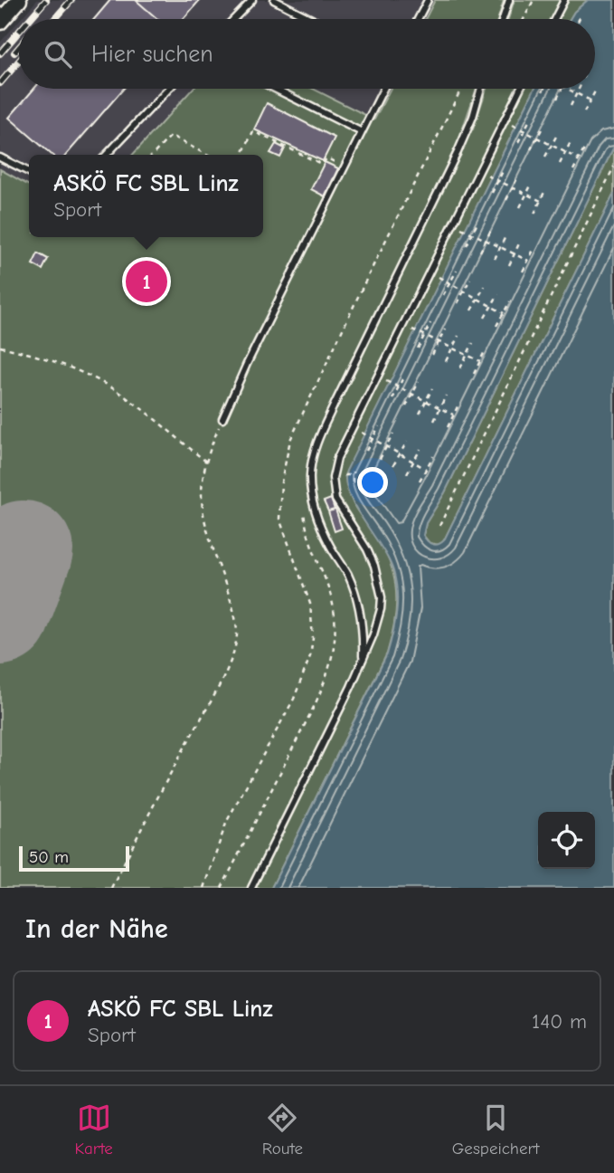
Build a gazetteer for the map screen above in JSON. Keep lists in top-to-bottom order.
{
  "scale_bar": "50 m",
  "page": {
    "search": "Hier suchen",
    "popup": ["ASKÖ FC SBL Linz", "Sport"],
    "pins": "1",
    "scale": "50 m",
    "heading": "In der Nähe",
    "list": [
      {
        "mark": "1",
        "name": "ASKÖ FC SBL Linz",
        "note": "Sport",
        "value": "140 m"
      }
    ],
    "nav": ["Karte", "Route", "Gespeichert"]
  }
}
